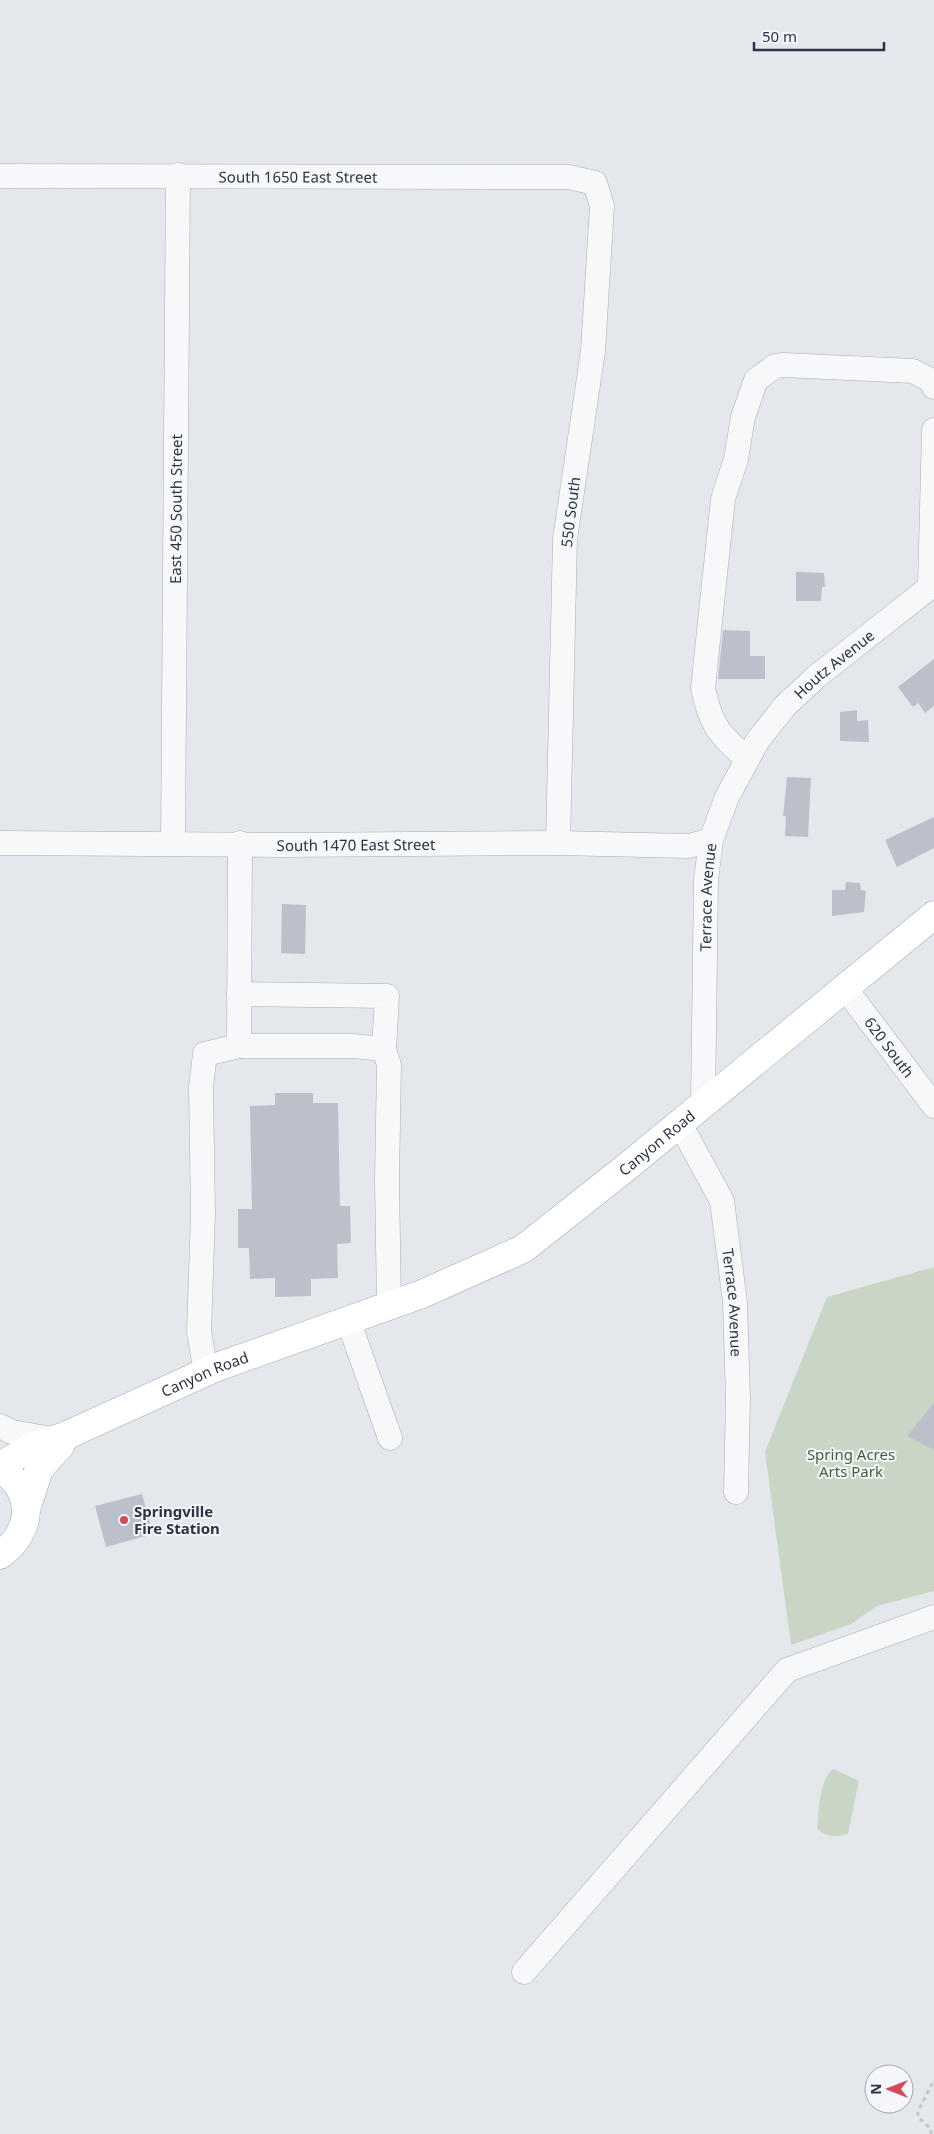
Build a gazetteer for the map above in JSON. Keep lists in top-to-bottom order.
{
  "streets": {
    "main road": ["Canyon Road"],
    "street": [
      "South 1650 East Street",
      "East 450 South Street",
      "550 South",
      "Houtz Avenue",
      "South 1470 East Street",
      "Terrace Avenue",
      "620 South"
    ]
  },
  "crossings": [
    ["South 1650 East Street", "East 450 South Street"],
    ["South 1650 East Street", "550 South"],
    ["East 450 South Street", "South 1470 East Street"],
    ["550 South", "South 1470 East Street"],
    ["Houtz Avenue", "Terrace Avenue"],
    ["South 1470 East Street", "Terrace Avenue"],
    ["Terrace Avenue", "Canyon Road"],
    ["620 South", "Canyon Road"]
  ],
  "parks": ["Spring Acres Arts Park"],
  "places": ["Springville Fire Station"],
  "scale_bar": "50 m",
  "north": "left"
}
